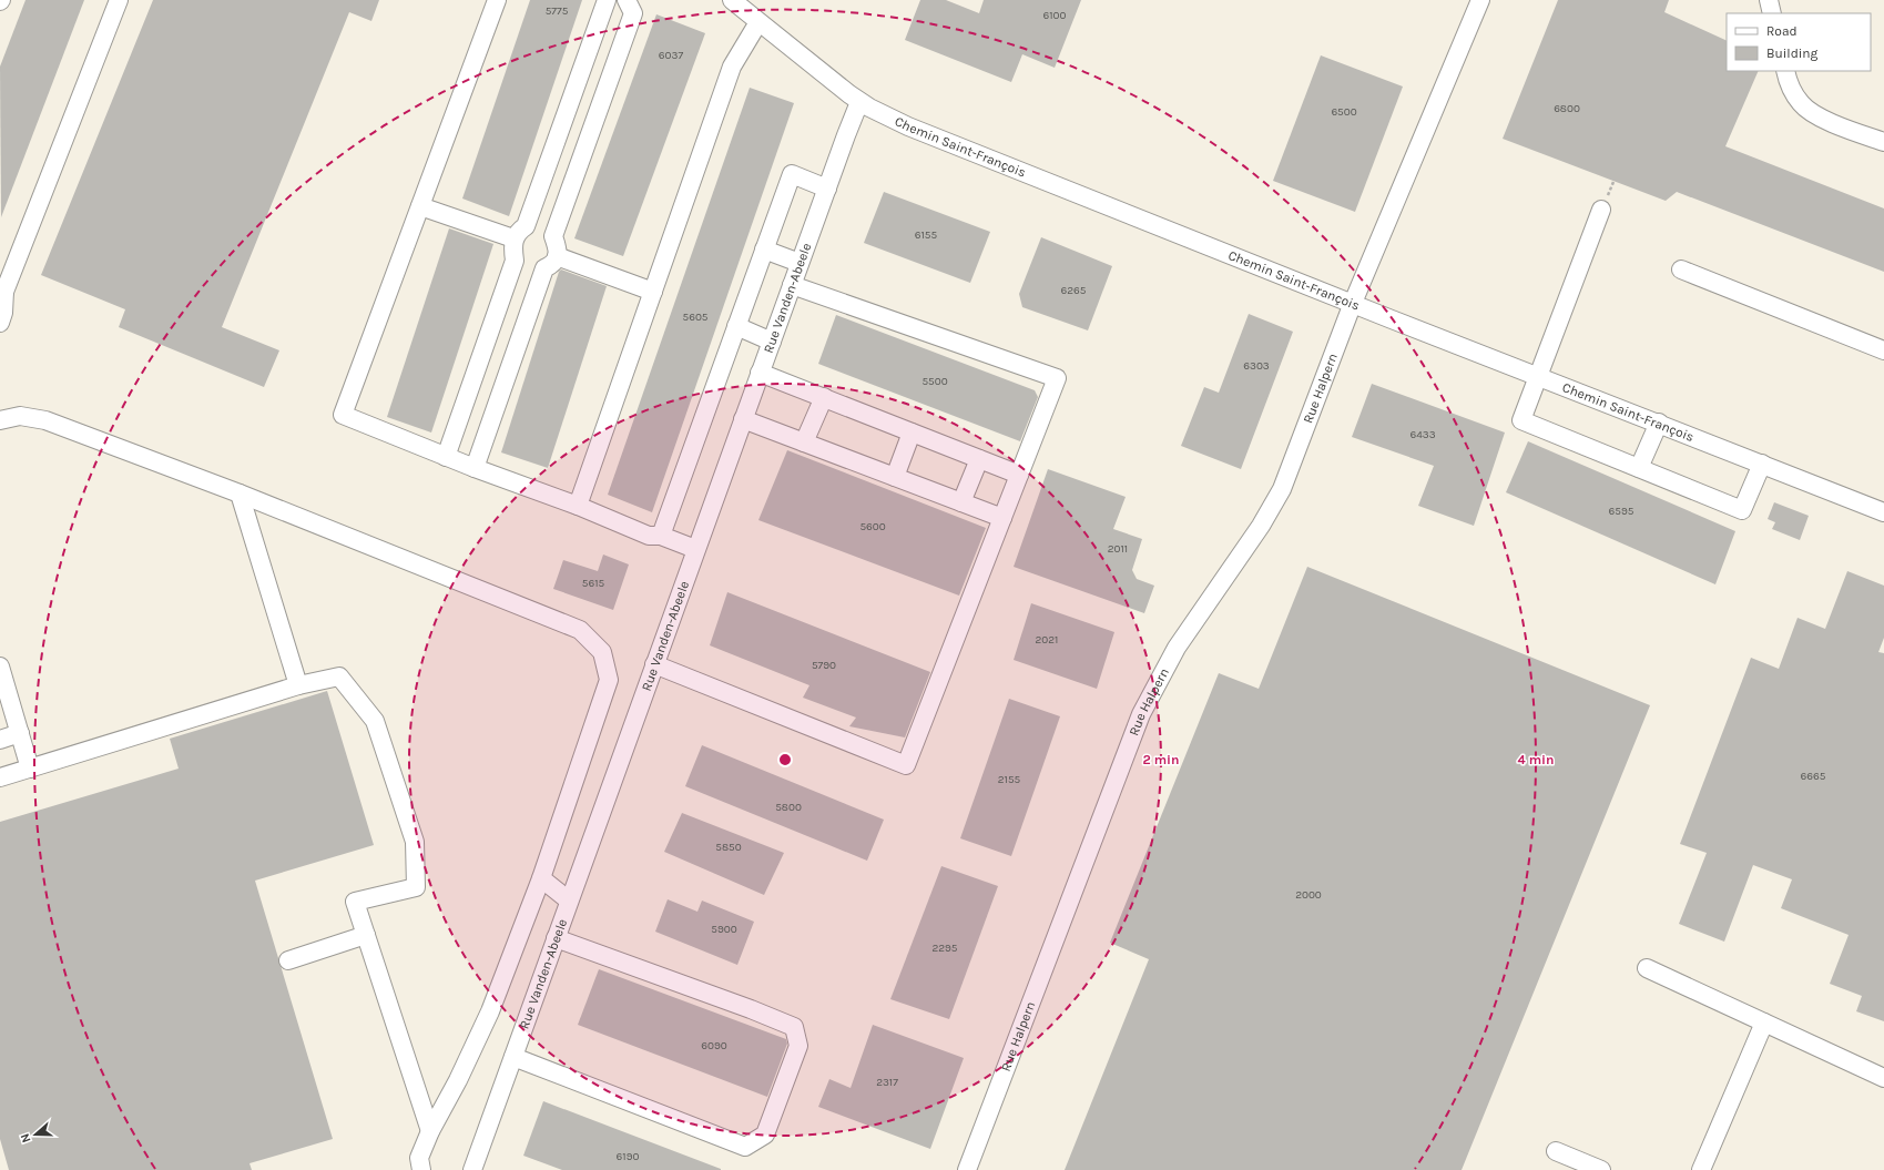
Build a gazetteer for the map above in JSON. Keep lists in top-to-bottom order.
{
  "streets": {
    "street": ["Chemin Saint-François", "Rue Vanden-Abeele", "Rue Halpern"]
  },
  "crossings": [
    ["Chemin Saint-François", "Rue Vanden-Abeele"],
    ["Chemin Saint-François", "Rue Halpern"]
  ],
  "house_numbers": [
    "5775",
    "6100",
    "6037",
    "6800",
    "6500",
    "6155",
    "6265",
    "5605",
    "6303",
    "5500",
    "6433",
    "6595",
    "5600",
    "2011",
    "5615",
    "2021",
    "5790",
    "6665",
    "2155",
    "5800",
    "5850",
    "2000",
    "5900",
    "2295",
    "6090",
    "2317",
    "6190"
  ],
  "legend": ["Road", "Building"],
  "north": "left",
  "rings": ["2 min", "4 min"]
}
